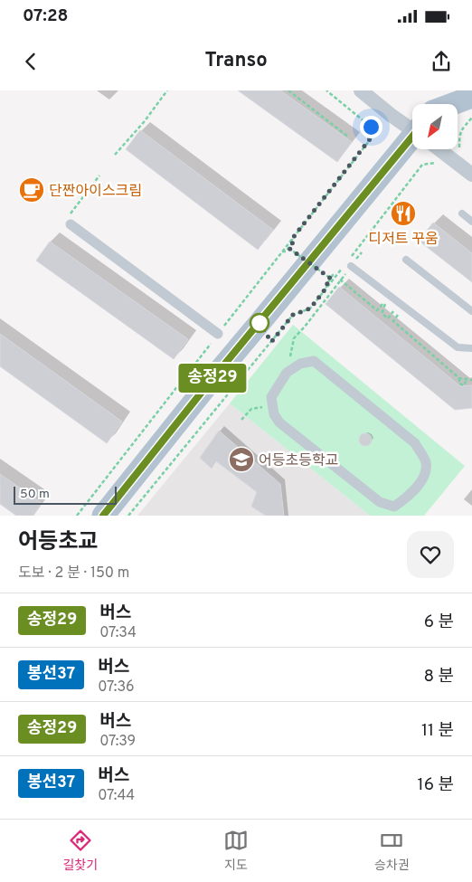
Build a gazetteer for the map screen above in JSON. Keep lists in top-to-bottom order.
{
  "places": {
    "cafe": ["단짠아이스크림"],
    "restaurant": ["디저트 꾸움"],
    "school or university": ["어등초등학교"]
  },
  "lines": ["bus line 송정29"],
  "scale_bar": "50 m",
  "north": "bottom left",
  "page": {
    "status": "07:28",
    "header": "Transo",
    "on_map": "송정29",
    "scale": "50 m",
    "heading": ["어등초교", "도보 · 2 분 · 150 m"],
    "list": [
      {
        "mark": "송정29",
        "name": "버스",
        "note": "07:34",
        "value": "6 분"
      },
      {
        "mark": "봉선37",
        "name": "버스",
        "note": "07:36",
        "value": "8 분"
      },
      {
        "mark": "송정29",
        "name": "버스",
        "note": "07:39",
        "value": "11 분"
      },
      {
        "mark": "봉선37",
        "name": "버스",
        "note": "07:44",
        "value": "16 분"
      }
    ],
    "tabs": ["길찾기", "지도", "승차권"]
  }
}
